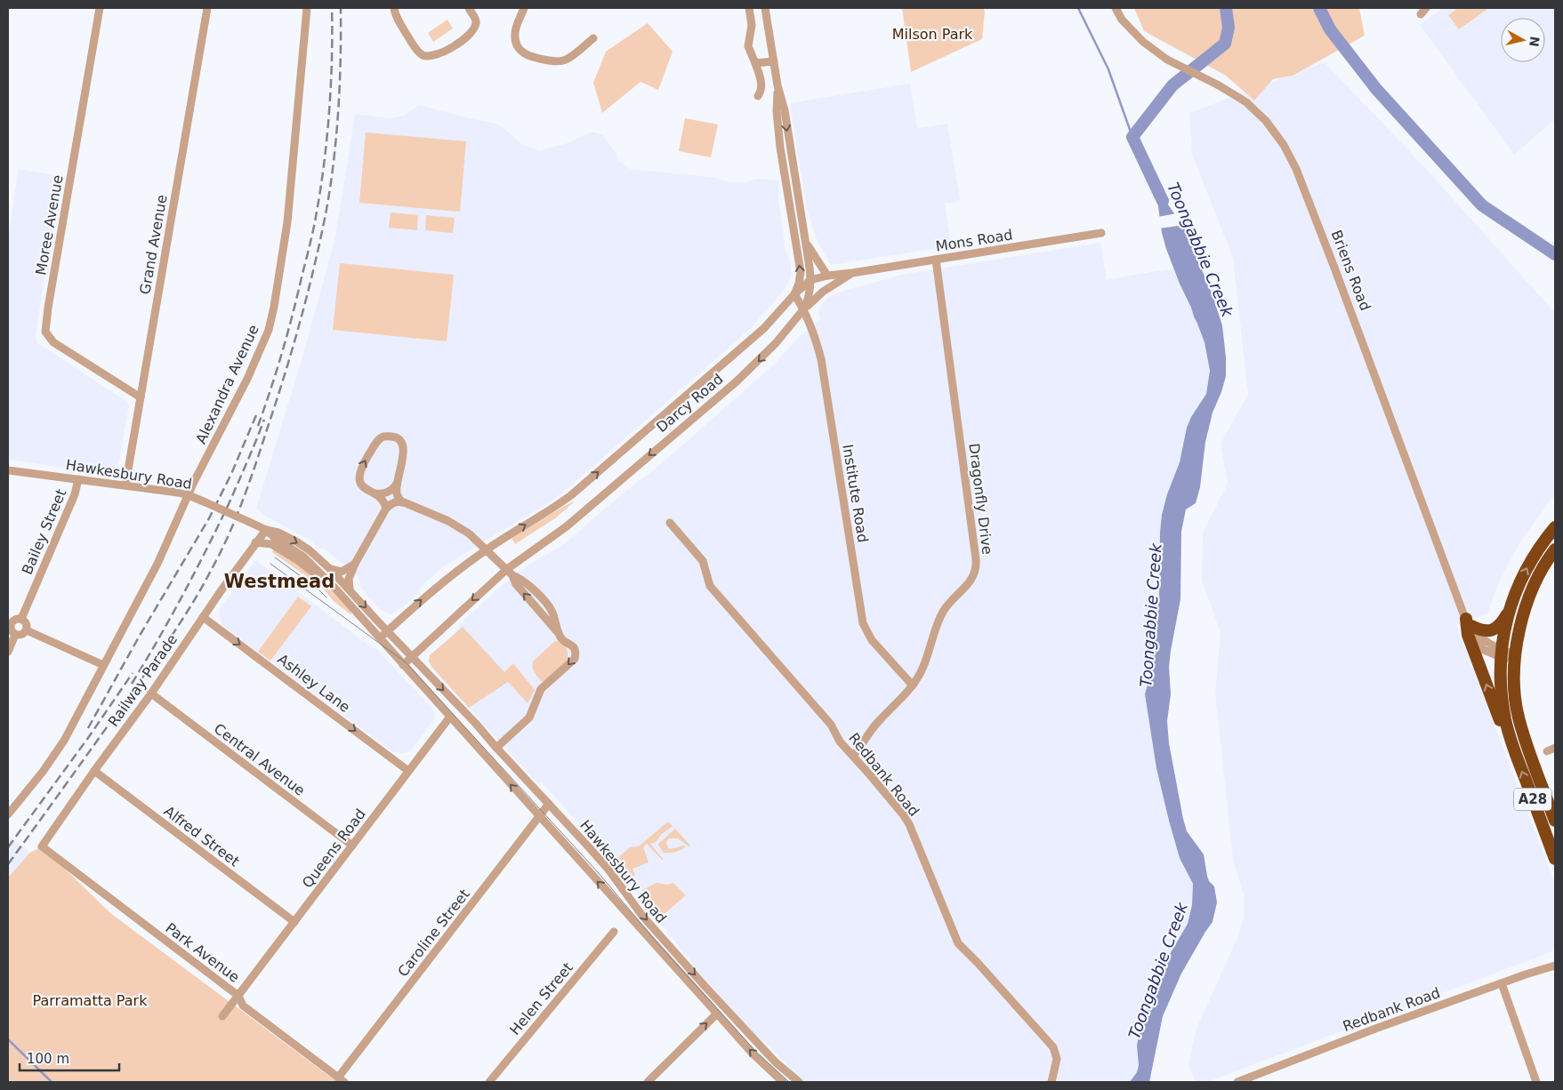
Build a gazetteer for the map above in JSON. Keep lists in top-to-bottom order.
{
  "streets": {
    "highway": ["A28"],
    "street": [
      "Moree Avenue",
      "Mons Road",
      "Grand Avenue",
      "Briens Road",
      "Alexandra Avenue",
      "Darcy Road",
      "Hawkesbury Road",
      "Institute Road",
      "Dragonfly Drive",
      "Bailey Street",
      "Railway Parade",
      "Ashley Lane",
      "Central Avenue",
      "Redbank Road",
      "Alfred Street",
      "Queens Road",
      "Caroline Street",
      "Park Avenue",
      "Helen Street"
    ]
  },
  "crossings": [
    ["Moree Avenue", "Grand Avenue"],
    ["Mons Road", "Darcy Road"],
    ["Mons Road", "Institute Road"],
    ["Mons Road", "Dragonfly Drive"],
    ["Grand Avenue", "Hawkesbury Road"],
    ["Briens Road", "A28"],
    ["Alexandra Avenue", "Hawkesbury Road"],
    ["Darcy Road", "Hawkesbury Road"],
    ["Darcy Road", "Institute Road"],
    ["Hawkesbury Road", "Bailey Street"],
    ["Hawkesbury Road", "Railway Parade"],
    ["Hawkesbury Road", "Queens Road"],
    ["Hawkesbury Road", "Caroline Street"],
    ["Institute Road", "Dragonfly Drive"],
    ["Dragonfly Drive", "Redbank Road"],
    ["Railway Parade", "Ashley Lane"],
    ["Railway Parade", "Central Avenue"],
    ["Railway Parade", "Alfred Street"],
    ["Railway Parade", "Park Avenue"],
    ["Ashley Lane", "Queens Road"],
    ["Central Avenue", "Queens Road"],
    ["Alfred Street", "Queens Road"],
    ["Queens Road", "Park Avenue"],
    ["Caroline Street", "Park Avenue"]
  ],
  "one_way": ["Ashley Lane"],
  "districts": ["Westmead"],
  "water": ["Toongabbie Creek"],
  "parks": ["Milson Park", "Parramatta Park"],
  "scale_bar": "100 m",
  "north": "right"
}
